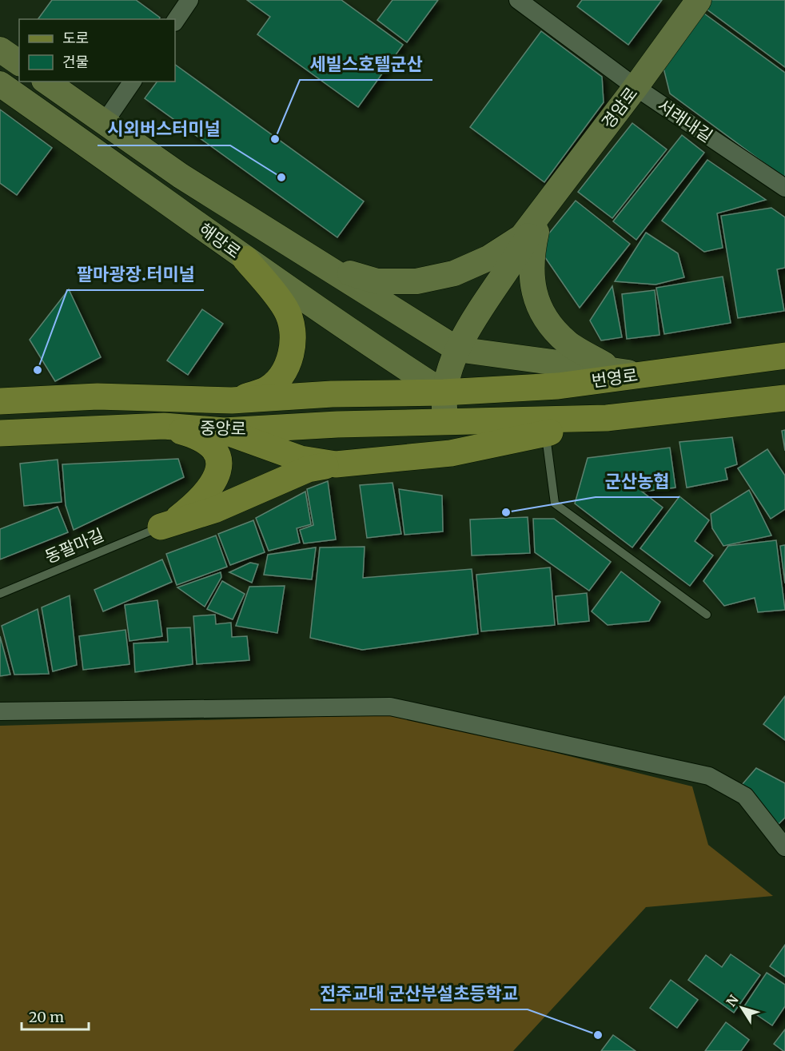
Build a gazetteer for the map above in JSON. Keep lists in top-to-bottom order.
{
  "streets": {
    "main road": ["번영로", "중앙로"],
    "street": ["경암로", "서래내길", "해망로"],
    "lane": ["동팔마길"]
  },
  "crossings": [
    ["경암로", "서래내길"],
    ["해망로", "번영로"],
    ["해망로", "중앙로"],
    ["번영로", "중앙로"]
  ],
  "places": [
    "세빌스호텔군산",
    "시외버스터미널",
    "팔마광장.터미널",
    "군산농협",
    "전주교대 군산부설초등학교"
  ],
  "legend": ["도로", "건물"],
  "scale_bar": "20 m",
  "north": "top left"
}
